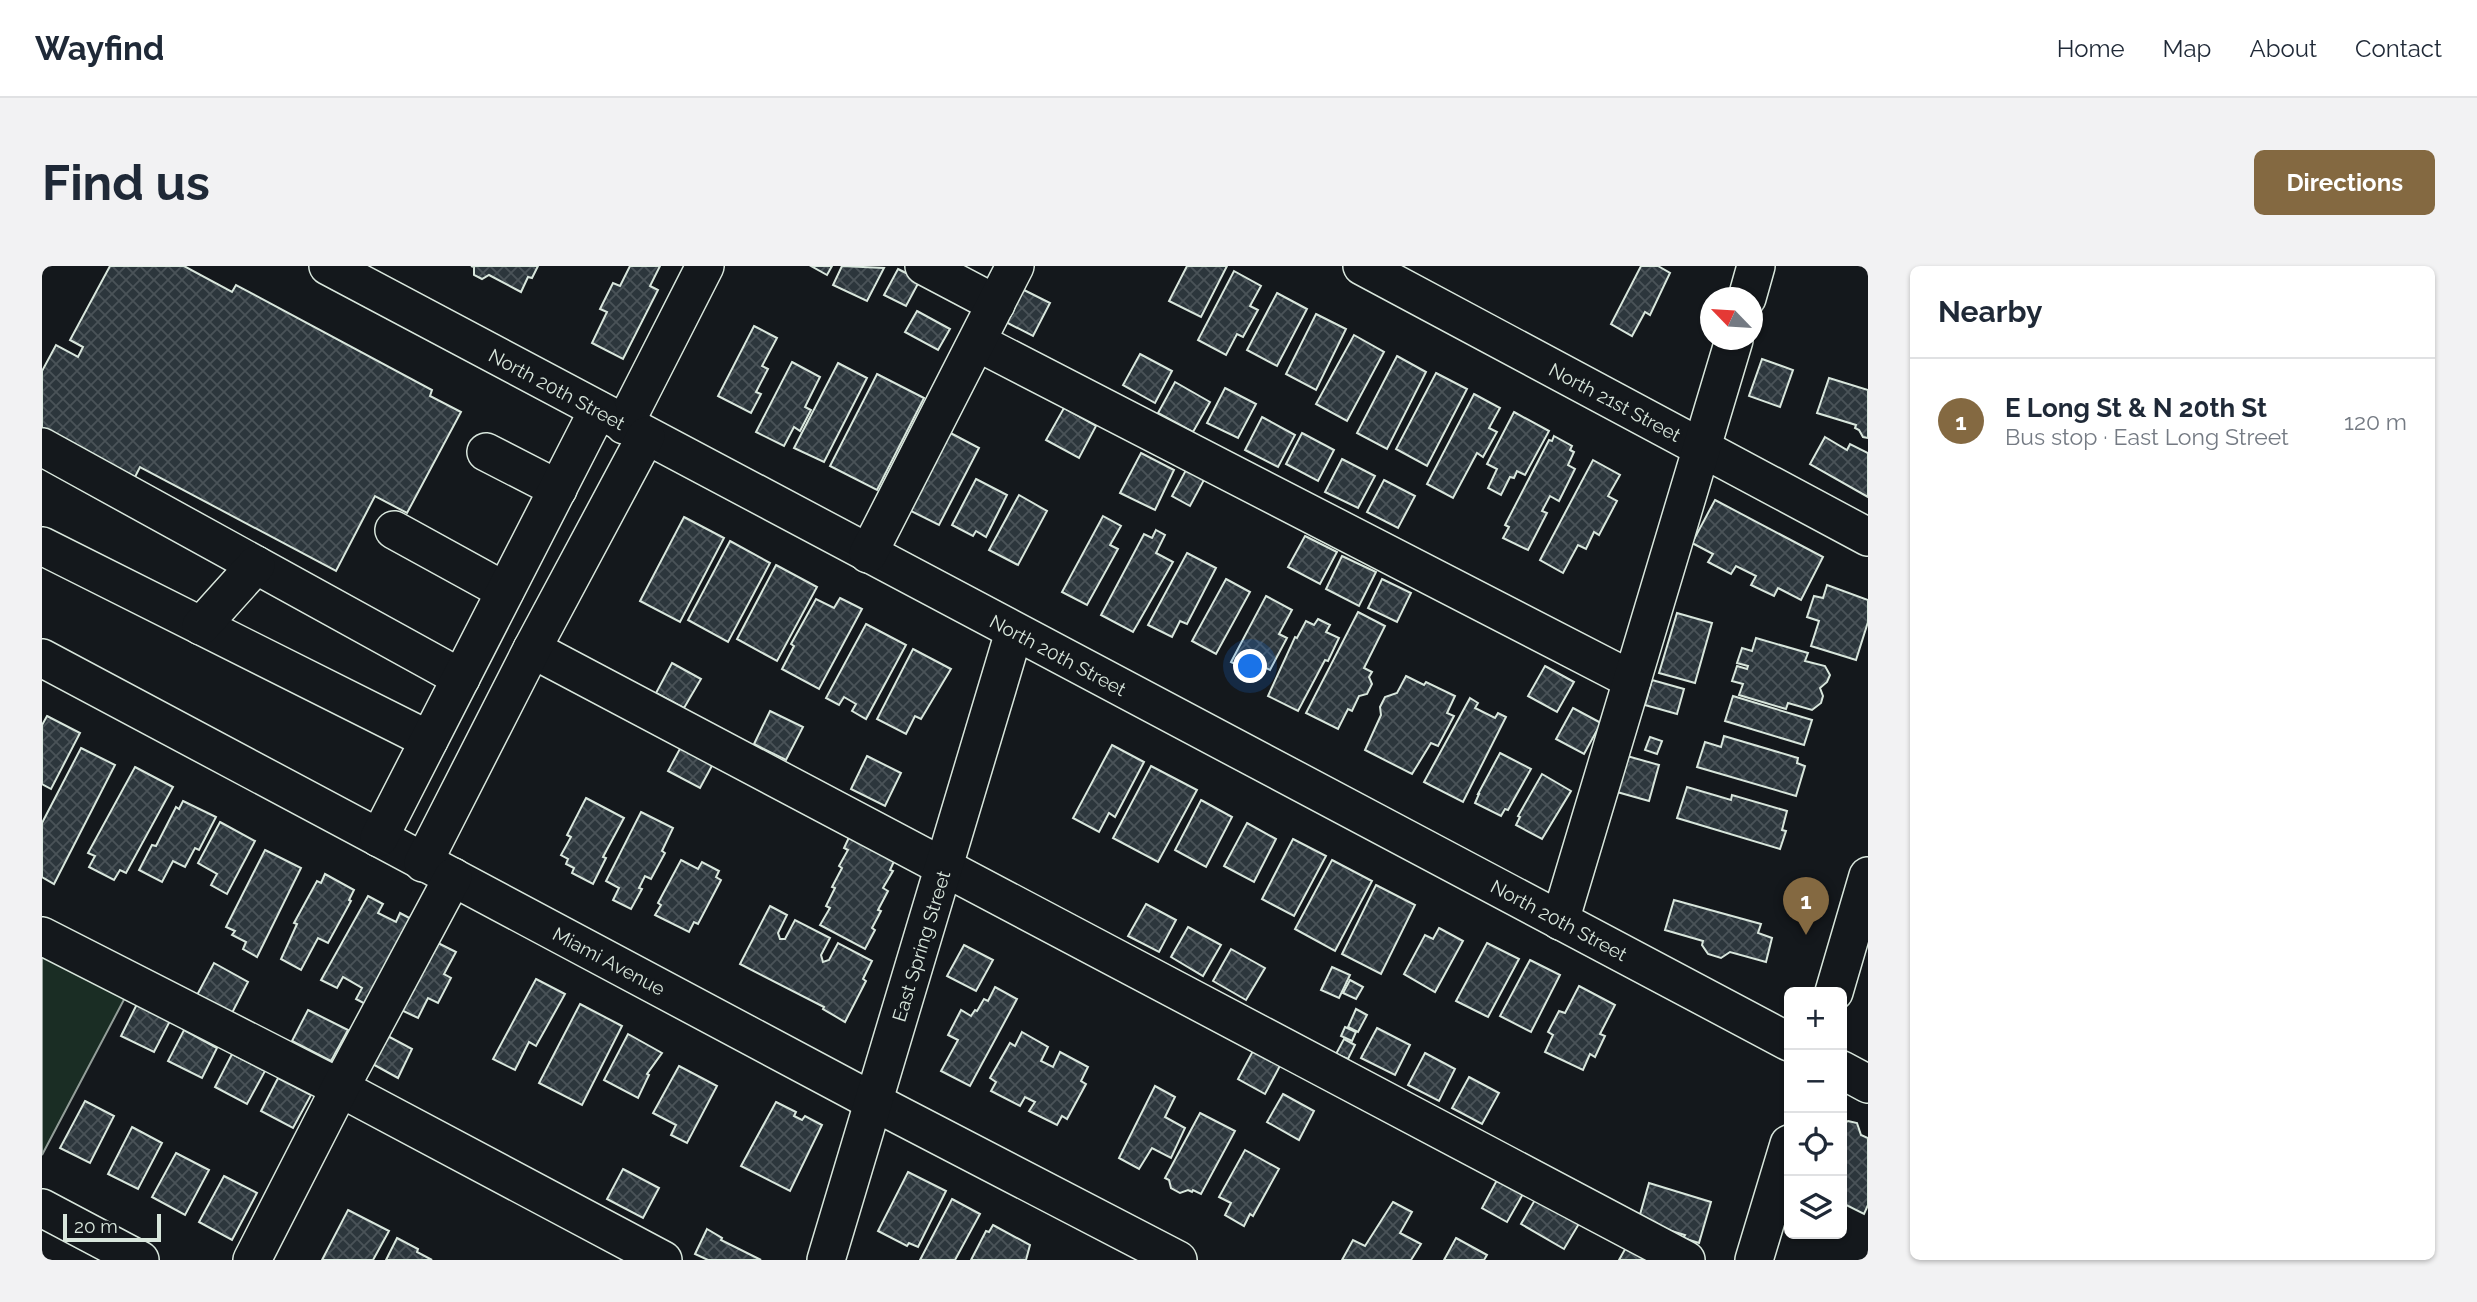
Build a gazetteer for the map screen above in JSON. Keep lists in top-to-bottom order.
{
  "streets": {
    "street": [
      "North 20th Street",
      "North 21st Street",
      "East Spring Street",
      "Miami Avenue"
    ]
  },
  "crossings": [
    ["North 20th Street", "East Spring Street"],
    ["East Spring Street", "Miami Avenue"]
  ],
  "scale_bar": "20 m",
  "north": "top left",
  "page": {
    "header": "Wayfind",
    "nav": [
      "Home",
      "Map",
      "About",
      "Contact"
    ],
    "buttons": "Directions",
    "title": "Find us",
    "heading": "Nearby",
    "list": [
      {
        "mark": "1",
        "name": "E Long St & N 20th St",
        "note": "Bus stop · East Long Street",
        "value": "120 m"
      }
    ],
    "pins": "1",
    "map_buttons": ["+", "−"],
    "scale": "20 m"
  }
}
